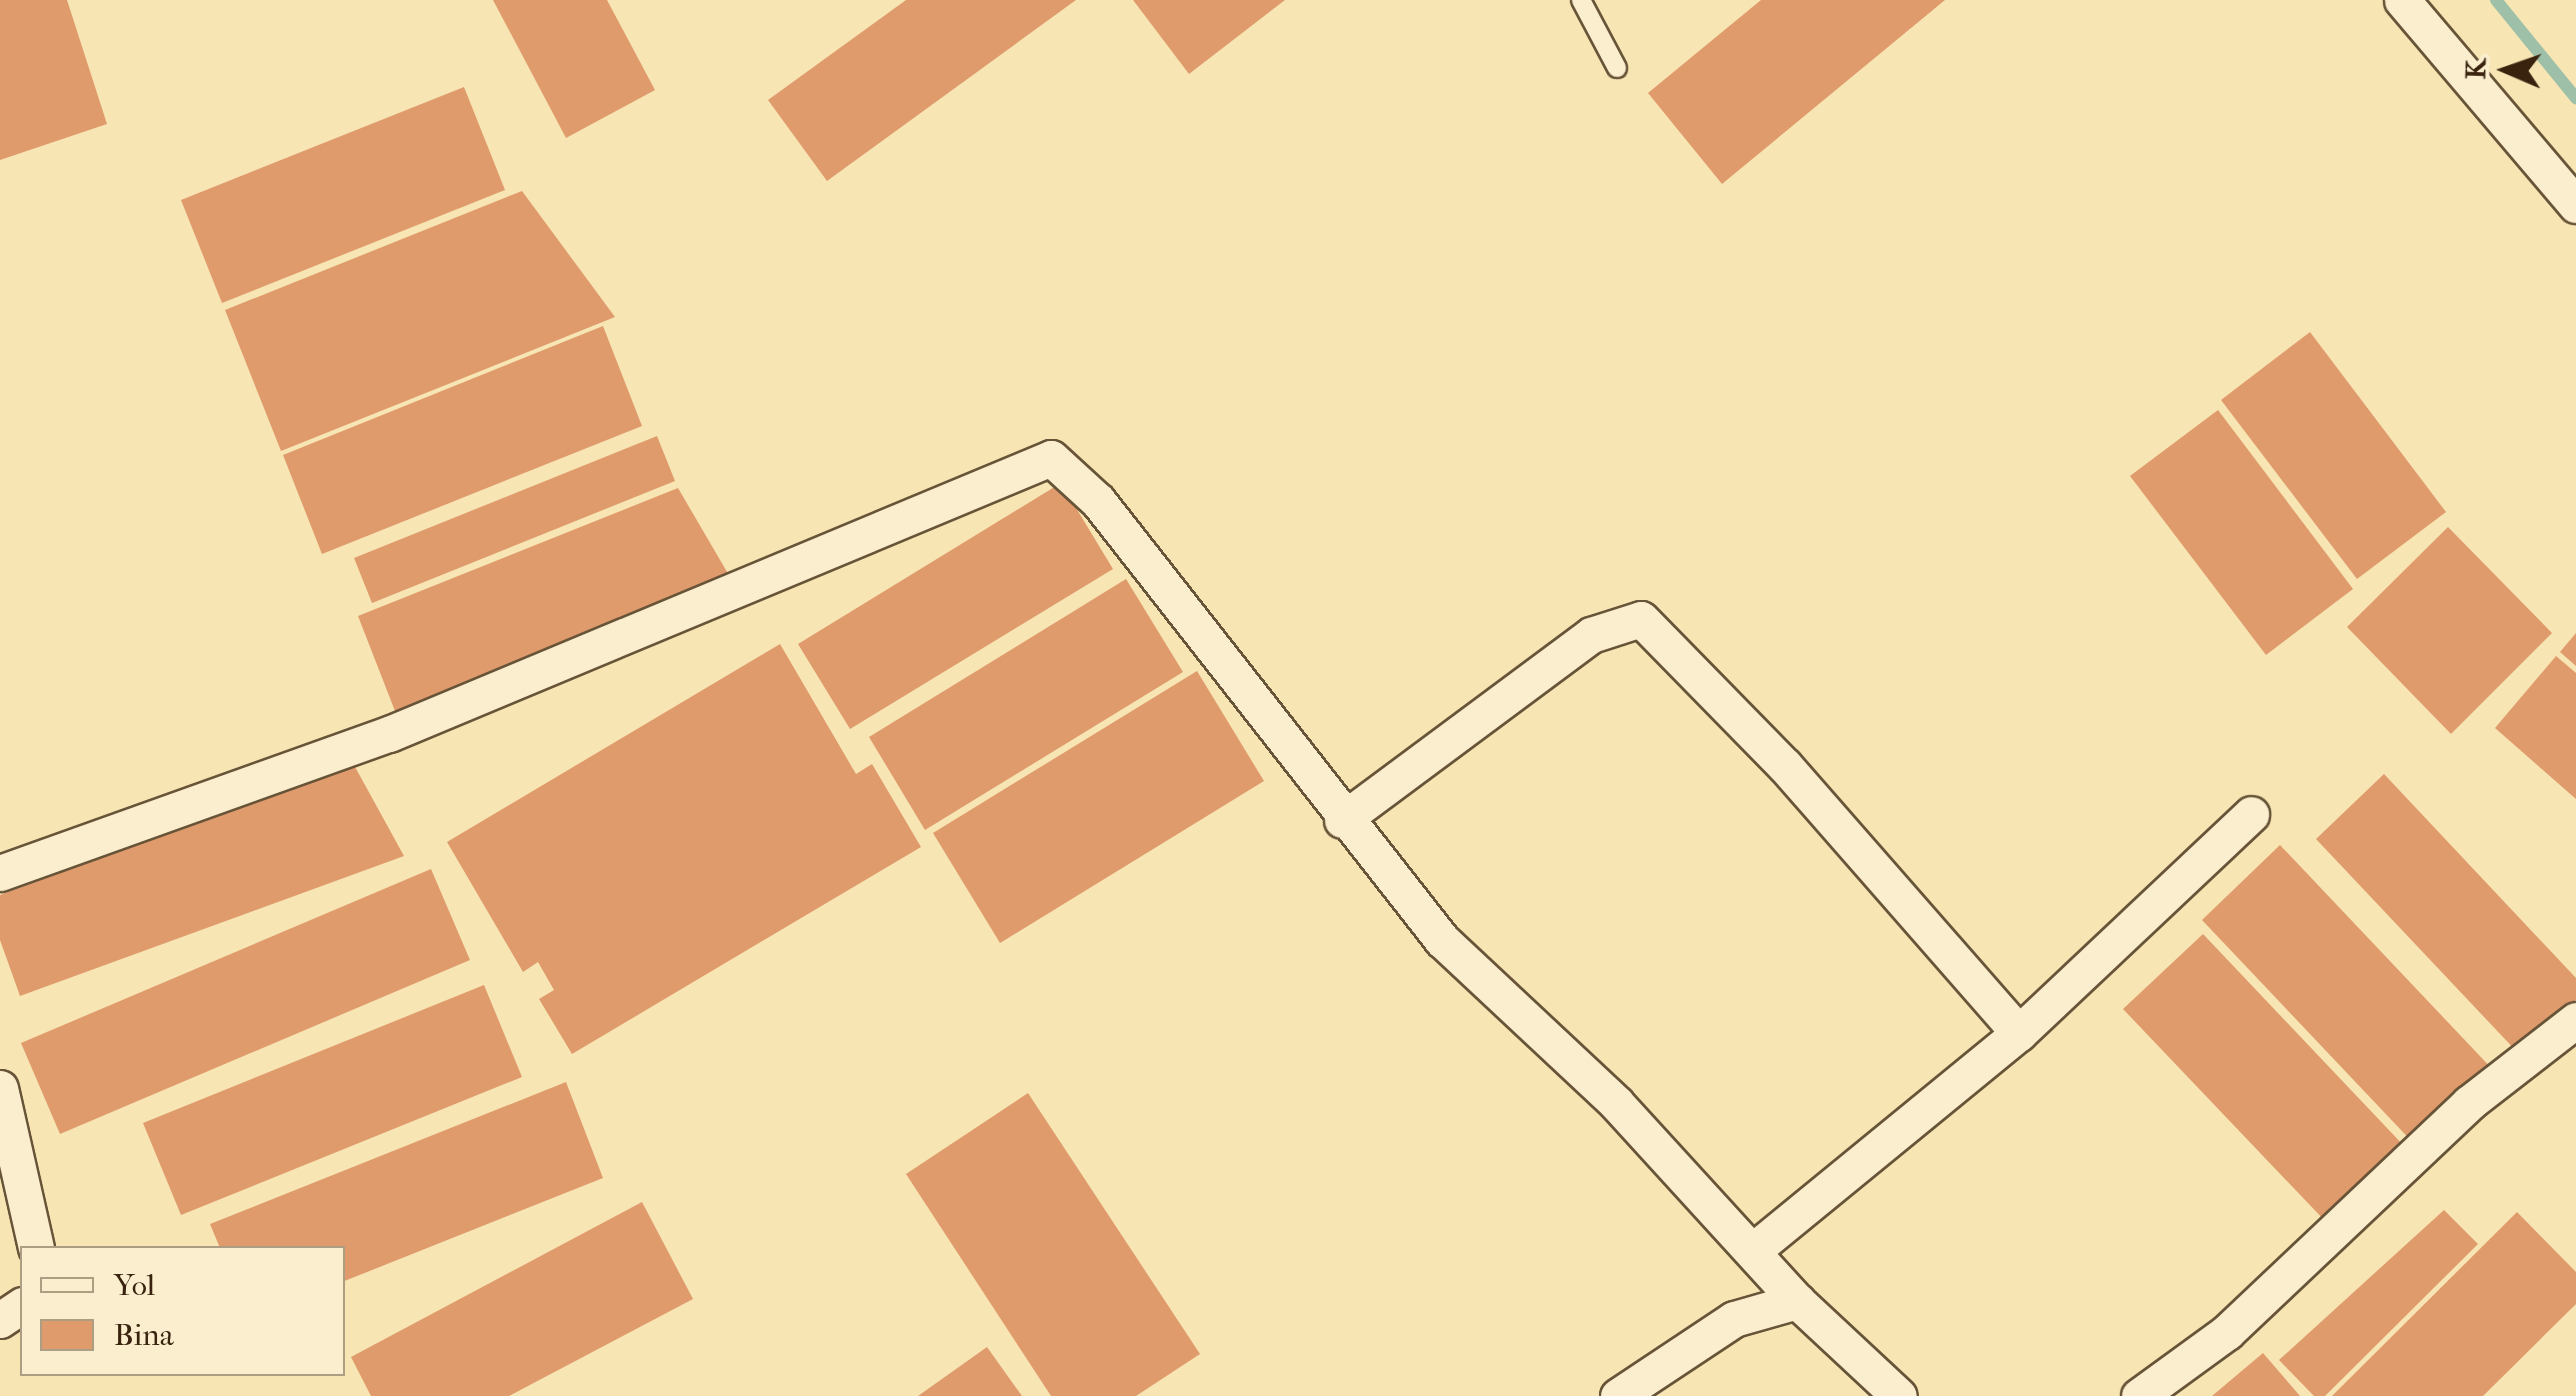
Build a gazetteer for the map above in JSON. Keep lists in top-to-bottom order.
{
  "legend": ["Yol", "Bina"],
  "north": "left"
}
